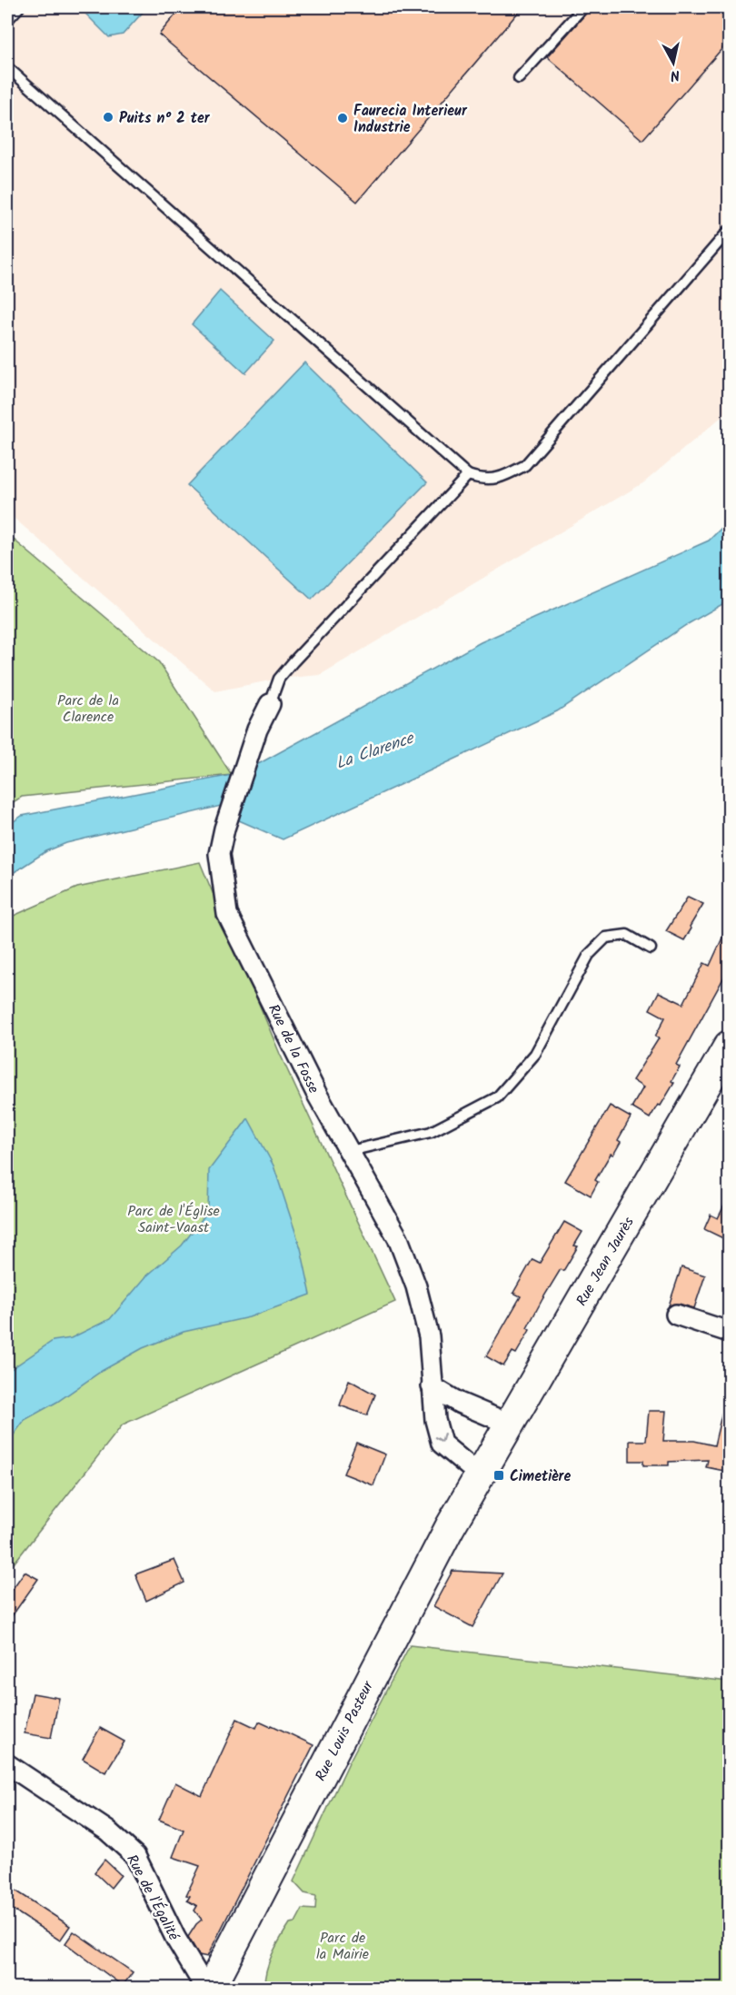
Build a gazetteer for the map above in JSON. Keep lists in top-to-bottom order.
{
  "streets": {
    "main road": ["Rue Jean Jaurès", "Rue Louis Pasteur"],
    "street": ["Rue de la Fosse", "Rue de l'Égalité"]
  },
  "crossings": [
    ["Rue de la Fosse", "Rue Jean Jaurès"],
    ["Rue de la Fosse", "Rue Louis Pasteur"],
    ["Rue Jean Jaurès", "Rue Louis Pasteur"]
  ],
  "water": ["La Clarence"],
  "parks": ["Parc de la Clarence", "Parc de l'Église Saint-Vaast", "Parc de la Mairie"],
  "places": {
    "other": ["Puits n° 2 ter", "Faurecia Interieur Industrie"],
    "transit": ["Cimetière"]
  },
  "north": "bottom"
}
